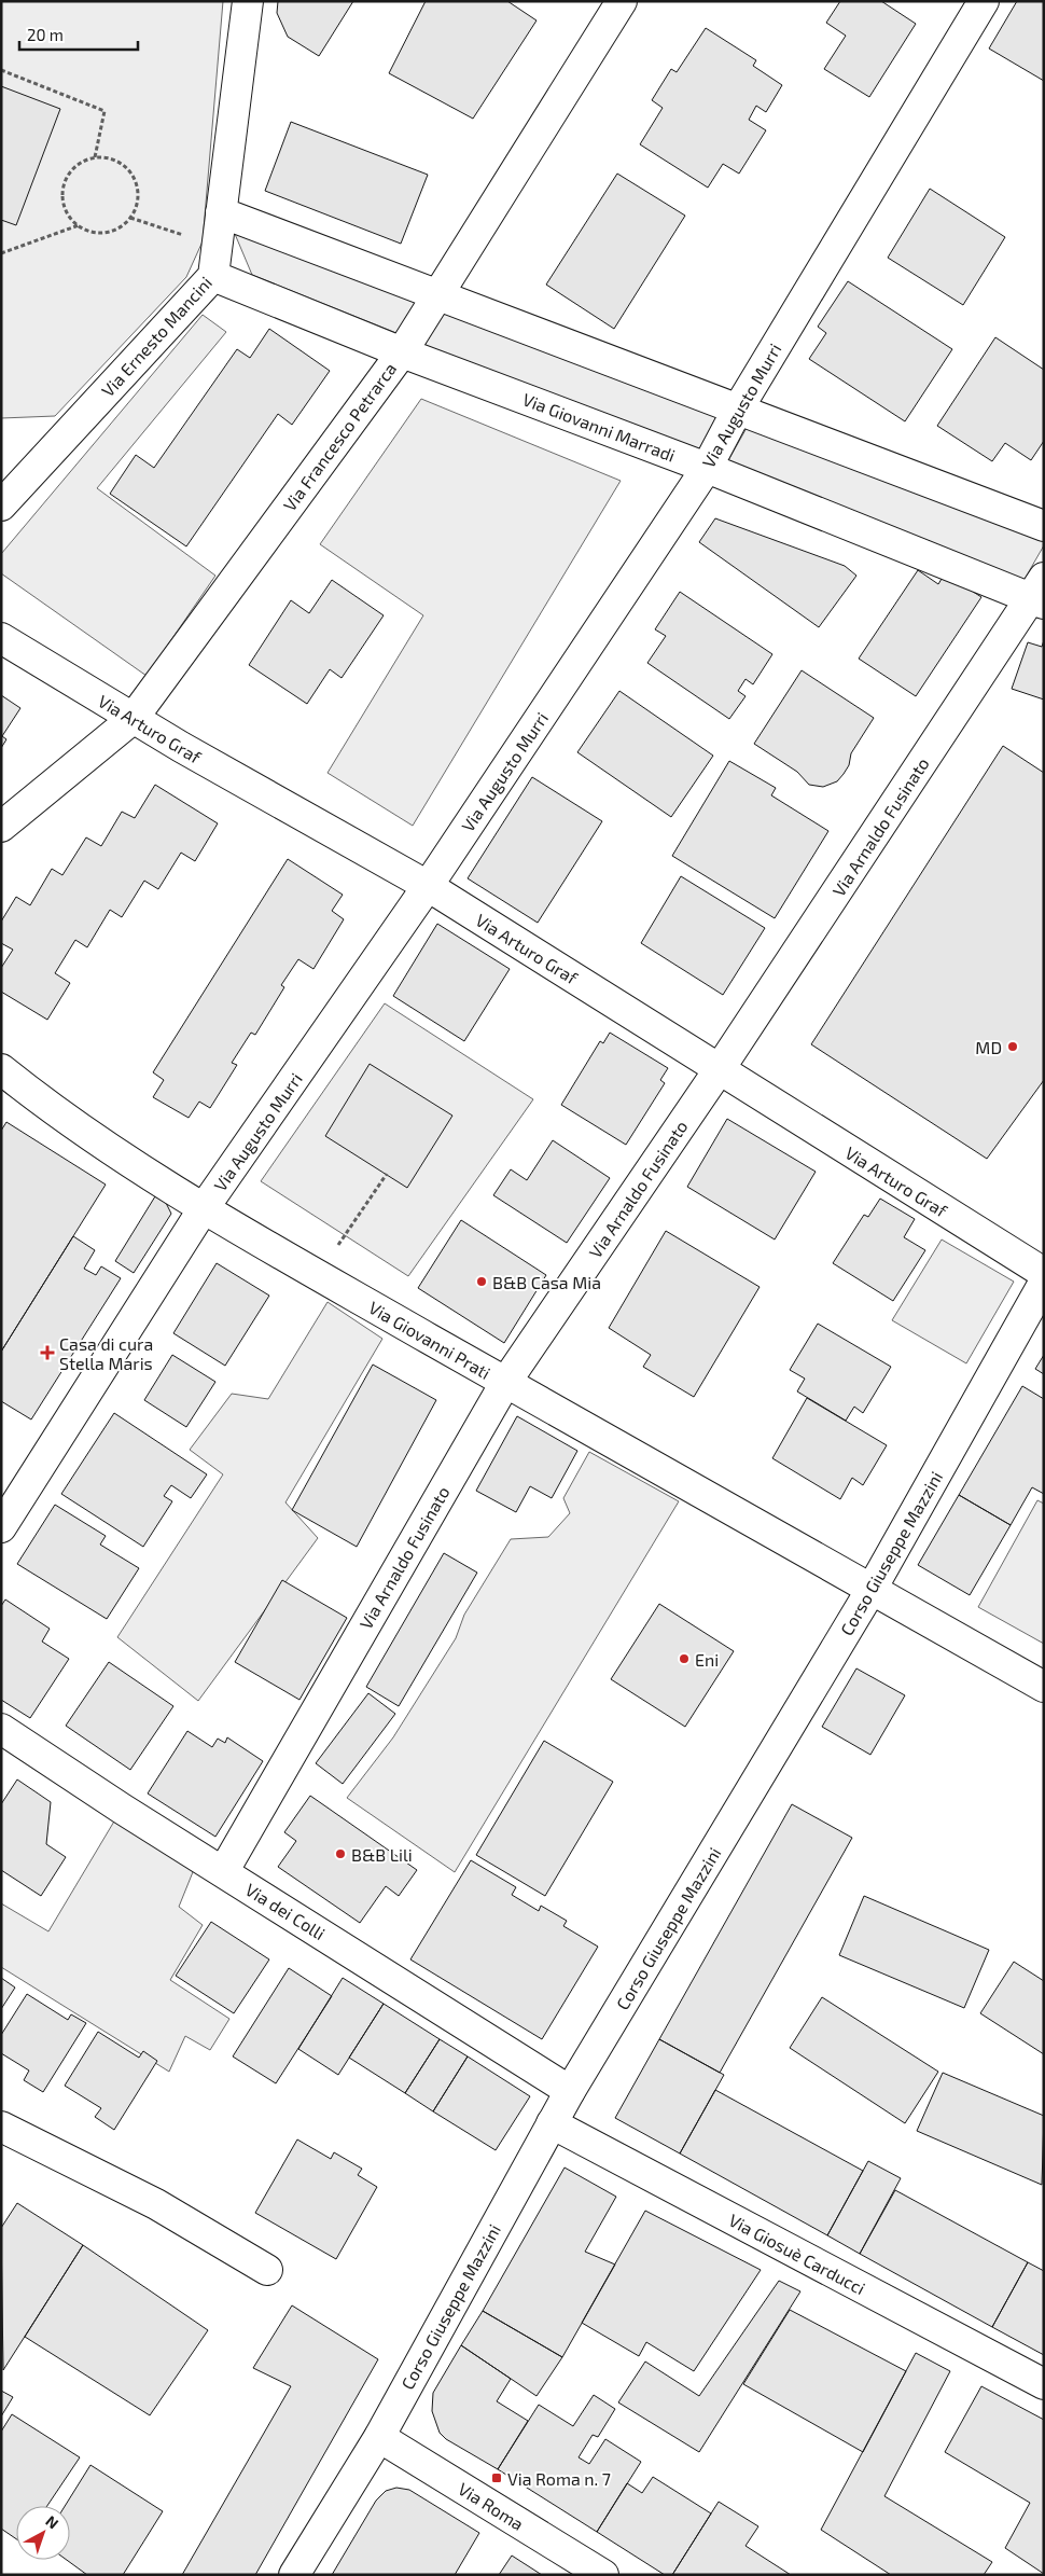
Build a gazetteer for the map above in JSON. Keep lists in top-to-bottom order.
{
  "streets": {
    "street": [
      "Via Ernesto Mancini",
      "Via Augusto Murri",
      "Via Giovanni Marradi",
      "Via Francesco Petrarca",
      "Via Arturo Graf",
      "Via Arnaldo Fusinato",
      "Via Giovanni Prati",
      "Corso Giuseppe Mazzini",
      "Via dei Colli",
      "Via Giosuè Carducci",
      "Via Roma"
    ]
  },
  "crossings": [
    ["Via Ernesto Mancini", "Via Giovanni Marradi"],
    ["Via Augusto Murri", "Via Giovanni Marradi"],
    ["Via Augusto Murri", "Via Arturo Graf"],
    ["Via Augusto Murri", "Via Giovanni Prati"],
    ["Via Giovanni Marradi", "Via Francesco Petrarca"],
    ["Via Giovanni Marradi", "Via Arnaldo Fusinato"],
    ["Via Francesco Petrarca", "Via Arturo Graf"],
    ["Via Arturo Graf", "Via Arnaldo Fusinato"],
    ["Via Arnaldo Fusinato", "Via Giovanni Prati"],
    ["Via Arnaldo Fusinato", "Via dei Colli"],
    ["Via Giovanni Prati", "Corso Giuseppe Mazzini"],
    ["Corso Giuseppe Mazzini", "Via dei Colli"],
    ["Corso Giuseppe Mazzini", "Via Giosuè Carducci"],
    ["Corso Giuseppe Mazzini", "Via Roma"]
  ],
  "places": {
    "other": [
      "MD",
      "B&B Casa Mia",
      "Eni",
      "B&B Lili"
    ],
    "health": ["Casa di cura Stella Maris"],
    "transit": ["Via Roma n. 7"]
  },
  "scale_bar": "20 m",
  "north": "top right"
}
